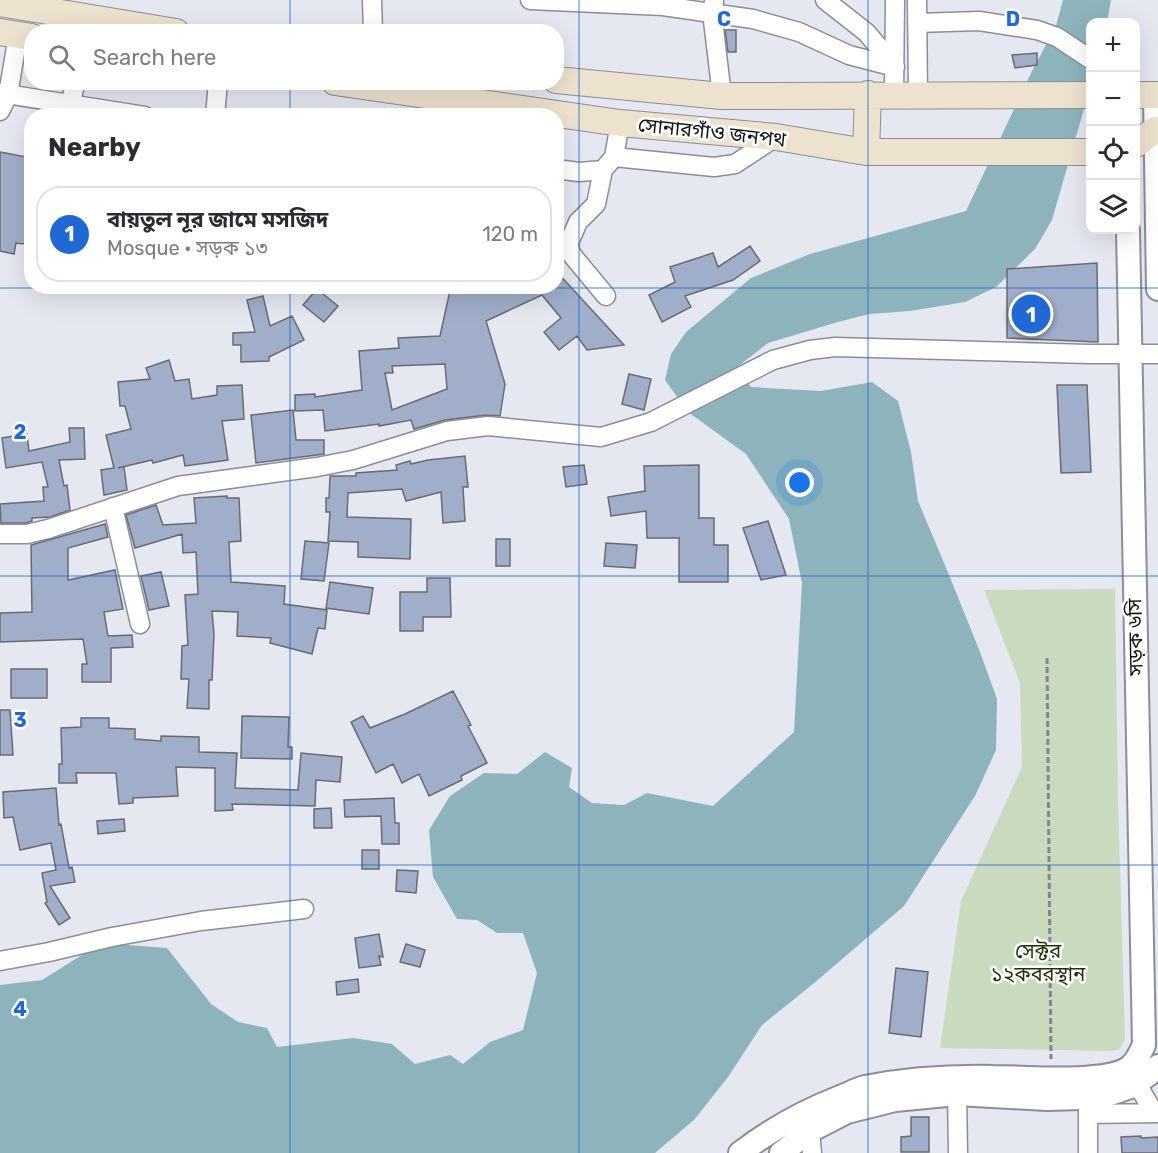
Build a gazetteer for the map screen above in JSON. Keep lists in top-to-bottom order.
{
  "streets": {
    "main road": ["সোনারগাঁও জনপথ"],
    "street": ["সড়ক ৬সি"]
  },
  "parks": ["সেক্টর ১২কবরস্থান"],
  "page": {
    "map_buttons": ["+", "−"],
    "search": "Search here",
    "heading": "Nearby",
    "list": [
      {
        "mark": "1",
        "name": "বায়তুল নূর জামে মসজিদ",
        "note": "Mosque · সড়ক ১৩",
        "value": "120 m"
      }
    ],
    "pins": "1"
  },
  "grid": {
    "columns": ["C", "D"],
    "rows": ["2", "3", "4"]
  }
}
